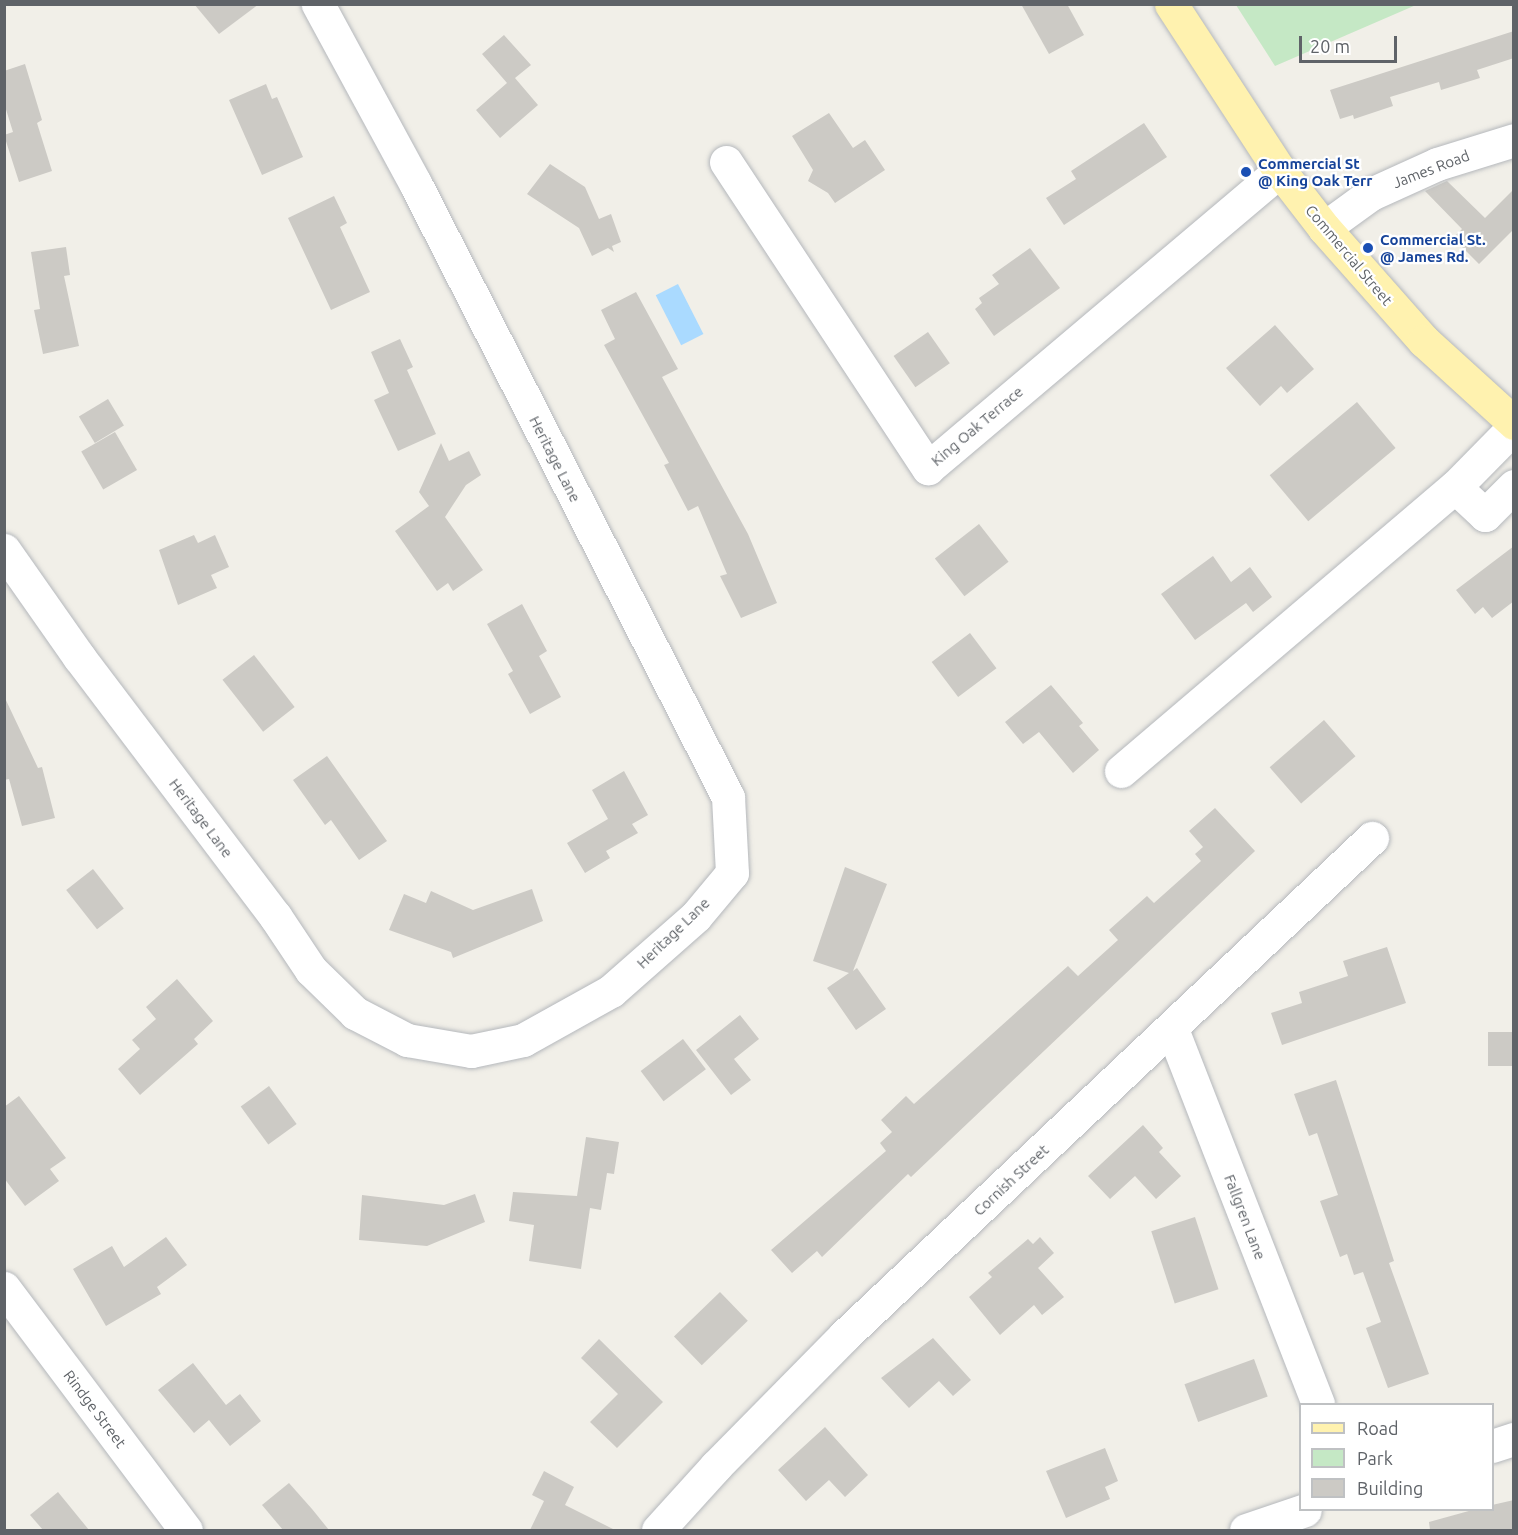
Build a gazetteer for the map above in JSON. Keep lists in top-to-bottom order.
{
  "streets": {
    "main road": ["Commercial Street"],
    "street": [
      "James Road",
      "King Oak Terrace",
      "Heritage Lane",
      "Cornish Street",
      "Fallgren Lane",
      "Rindge Street"
    ]
  },
  "crossings": [
    ["James Road", "Commercial Street"],
    ["Commercial Street", "King Oak Terrace"],
    ["Cornish Street", "Fallgren Lane"]
  ],
  "places": ["Commercial St @ King Oak Terr", "Commercial St. @ James Rd."],
  "legend": ["Road", "Park", "Building"],
  "scale_bar": "20 m"
}
